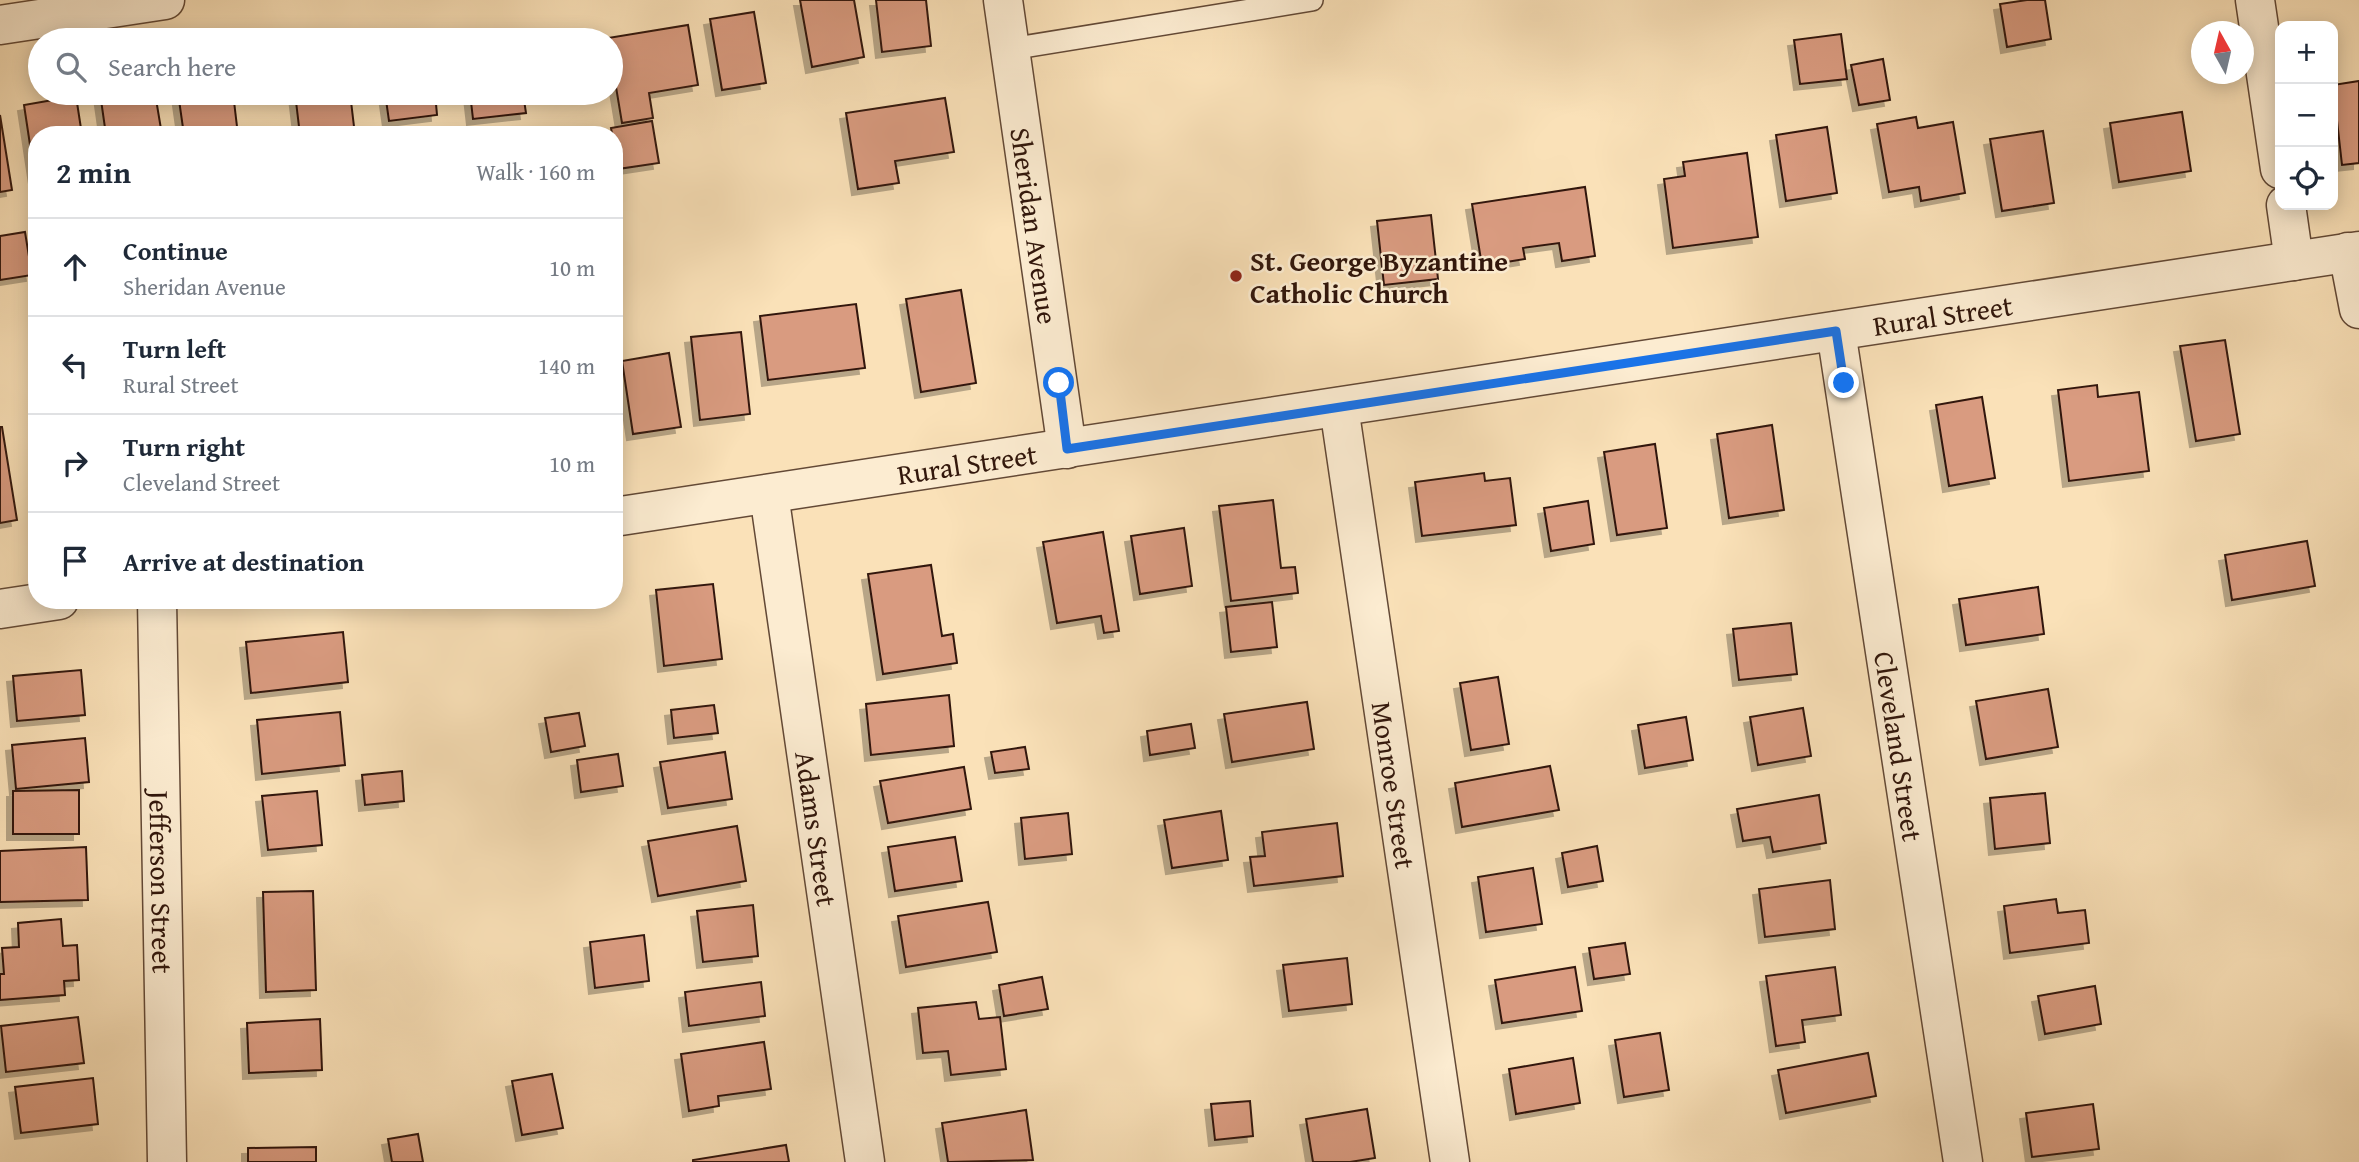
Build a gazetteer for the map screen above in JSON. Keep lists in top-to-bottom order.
{
  "streets": {
    "street": [
      "Sheridan Avenue",
      "Rural Street",
      "Cleveland Street",
      "Monroe Street",
      "Adams Street",
      "Jefferson Street"
    ]
  },
  "crossings": [
    ["Sheridan Avenue", "Rural Street"],
    ["Rural Street", "Cleveland Street"],
    ["Rural Street", "Monroe Street"],
    ["Rural Street", "Adams Street"]
  ],
  "places": ["St. George Byzantine Catholic Church"],
  "north": "top",
  "page": {
    "map_buttons": ["+", "−"],
    "search": "Search here",
    "heading": ["2 min", "Walk · 160 m"],
    "list": [
      ["Continue", "Sheridan Avenue", "10 m"],
      ["Turn left", "Rural Street", "140 m"],
      ["Turn right", "Cleveland Street", "10 m"],
      "Arrive at destination"
    ]
  }
}
